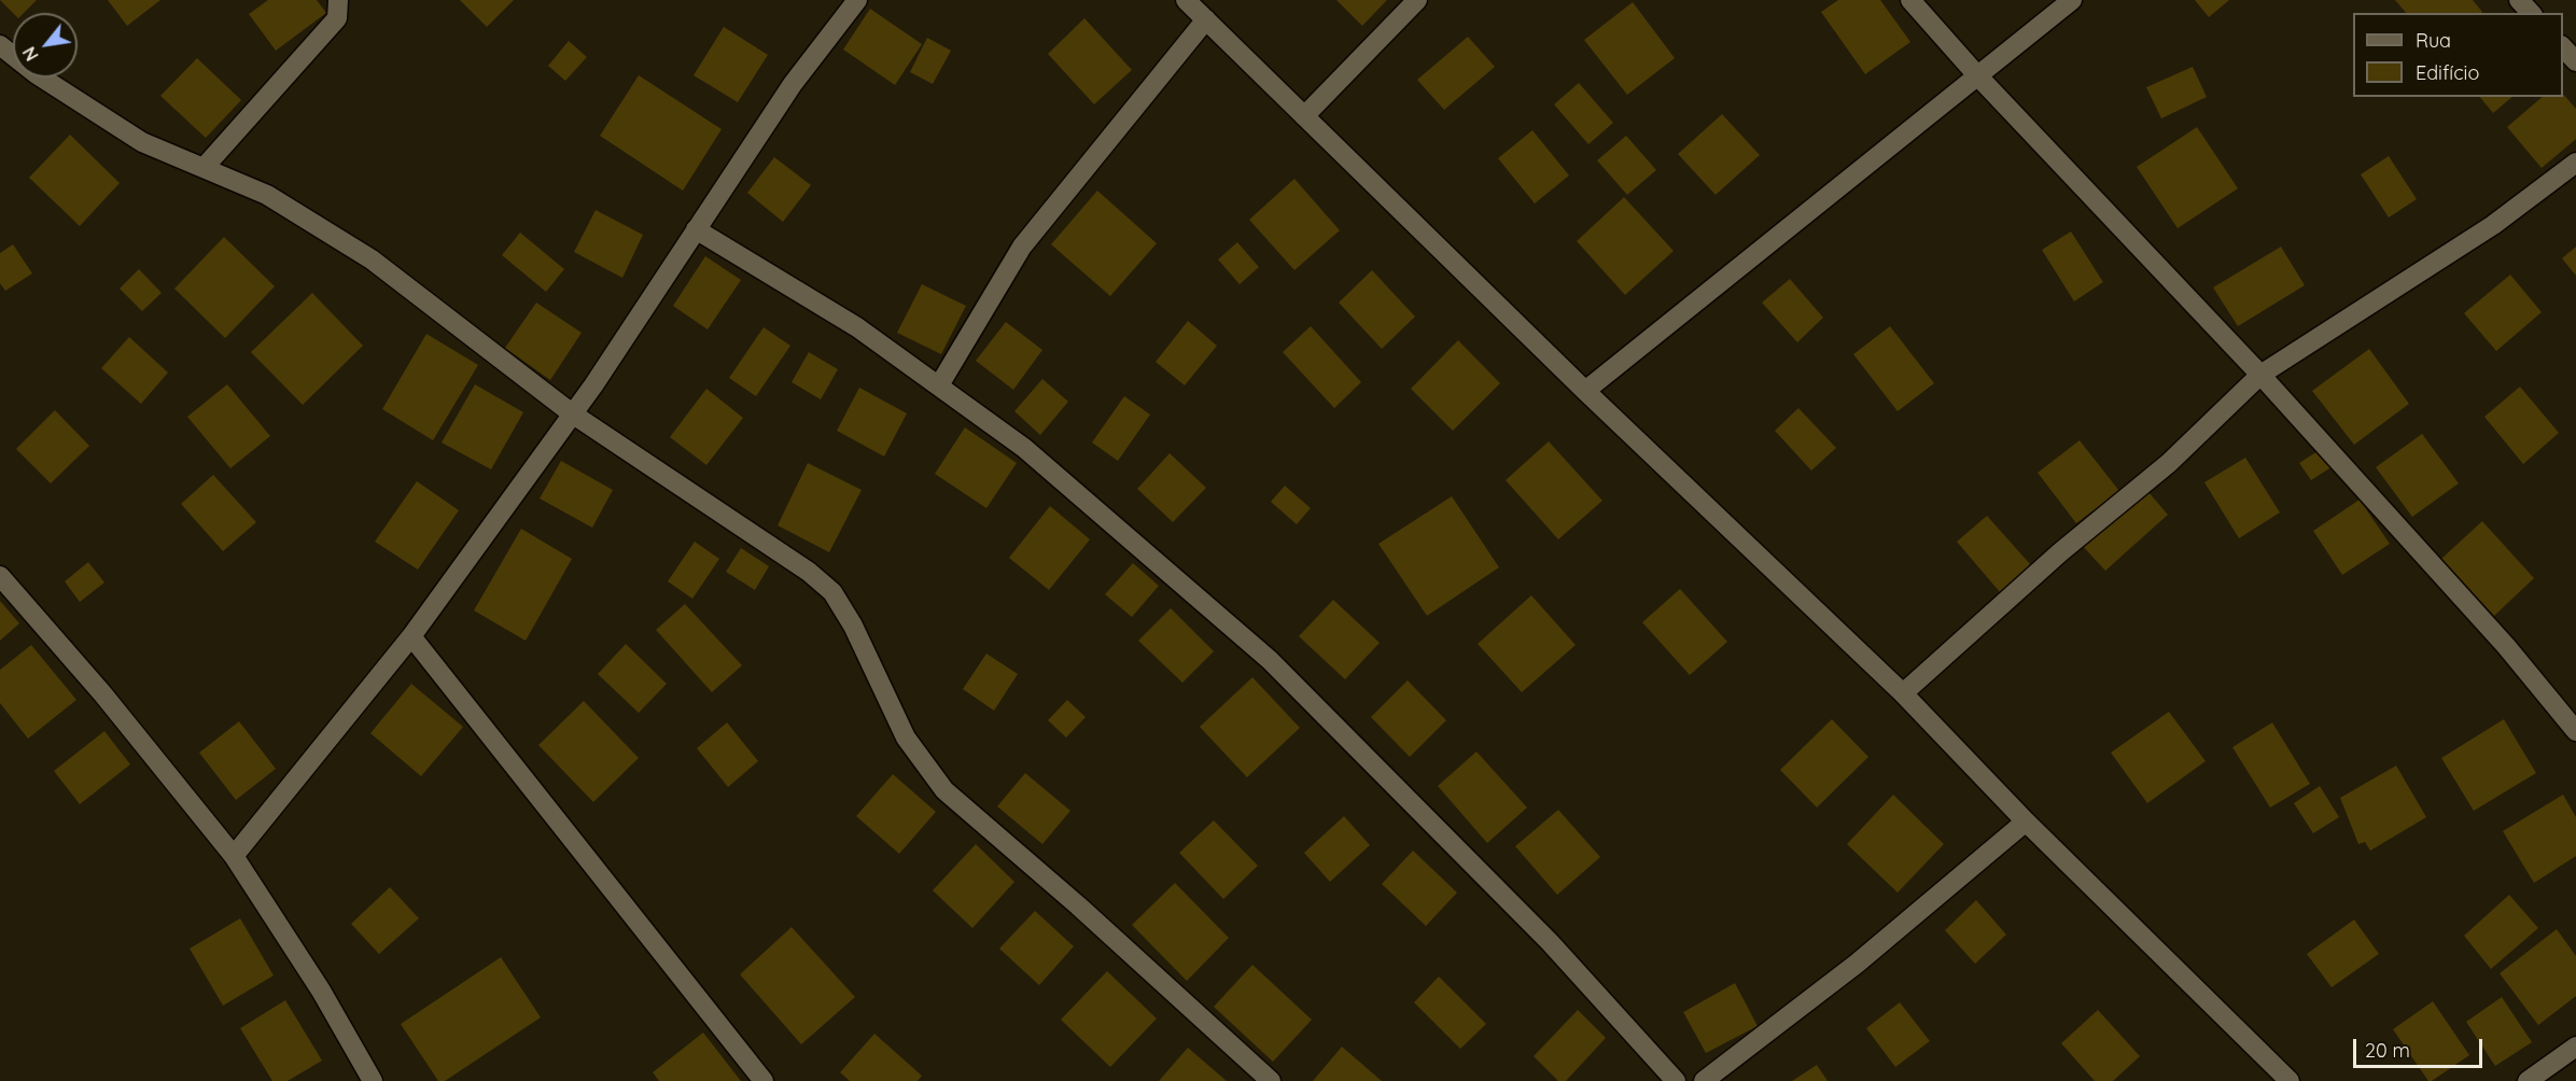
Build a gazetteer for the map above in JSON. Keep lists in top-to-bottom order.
{
  "legend": ["Rua", "Edifício"],
  "scale_bar": "20 m",
  "north": "bottom left"
}
